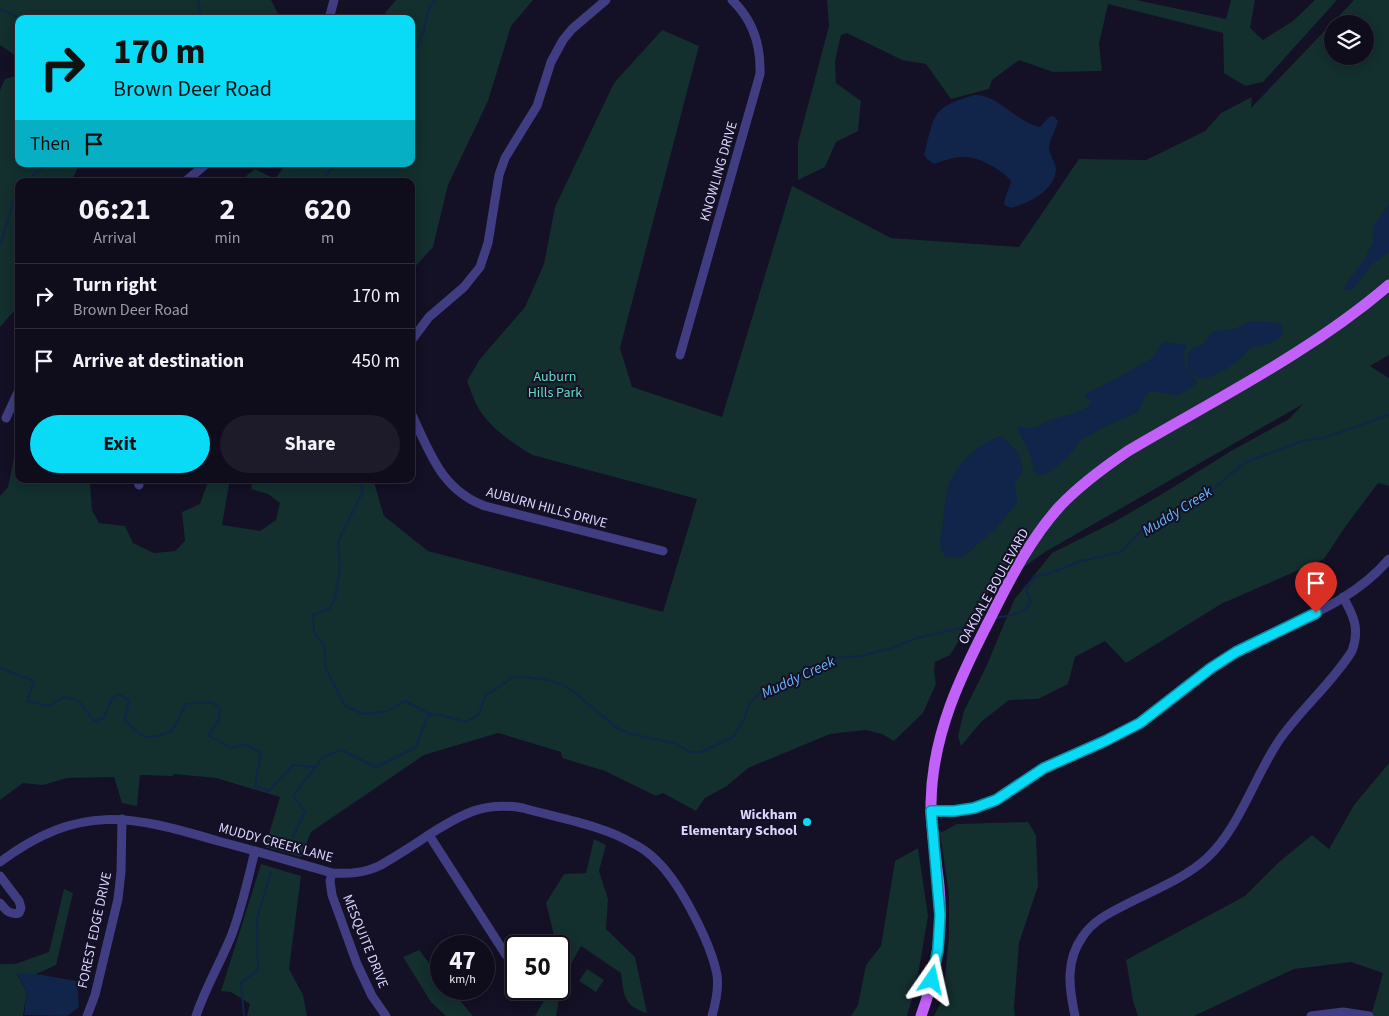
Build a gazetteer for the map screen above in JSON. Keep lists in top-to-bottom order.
{
  "streets": {
    "main road": ["OAKDALE BOULEVARD"],
    "street": [
      "KNOWLING DRIVE",
      "AUBURN HILLS DRIVE",
      "MUDDY CREEK LANE",
      "FOREST EDGE DRIVE",
      "MESQUITE DRIVE"
    ]
  },
  "crossings": [
    ["MUDDY CREEK LANE", "FOREST EDGE DRIVE"],
    ["MUDDY CREEK LANE", "MESQUITE DRIVE"]
  ],
  "water": ["Muddy Creek"],
  "parks": ["Auburn Hills Park"],
  "places": ["Wickham Elementary School"],
  "page": {
    "turn": ["170 m", "Brown Deer Road"],
    "then": "Then",
    "eta": [
      "06:21",
      "Arrival",
      "2",
      "min",
      "620",
      "m"
    ],
    "list": [
      {
        "name": "Turn right",
        "note": "Brown Deer Road",
        "value": "170 m"
      },
      {
        "name": "Arrive at destination",
        "value": "450 m"
      }
    ],
    "buttons": ["Exit", "Share"],
    "speed": "47 km/h",
    "limit": "50"
  }
}
